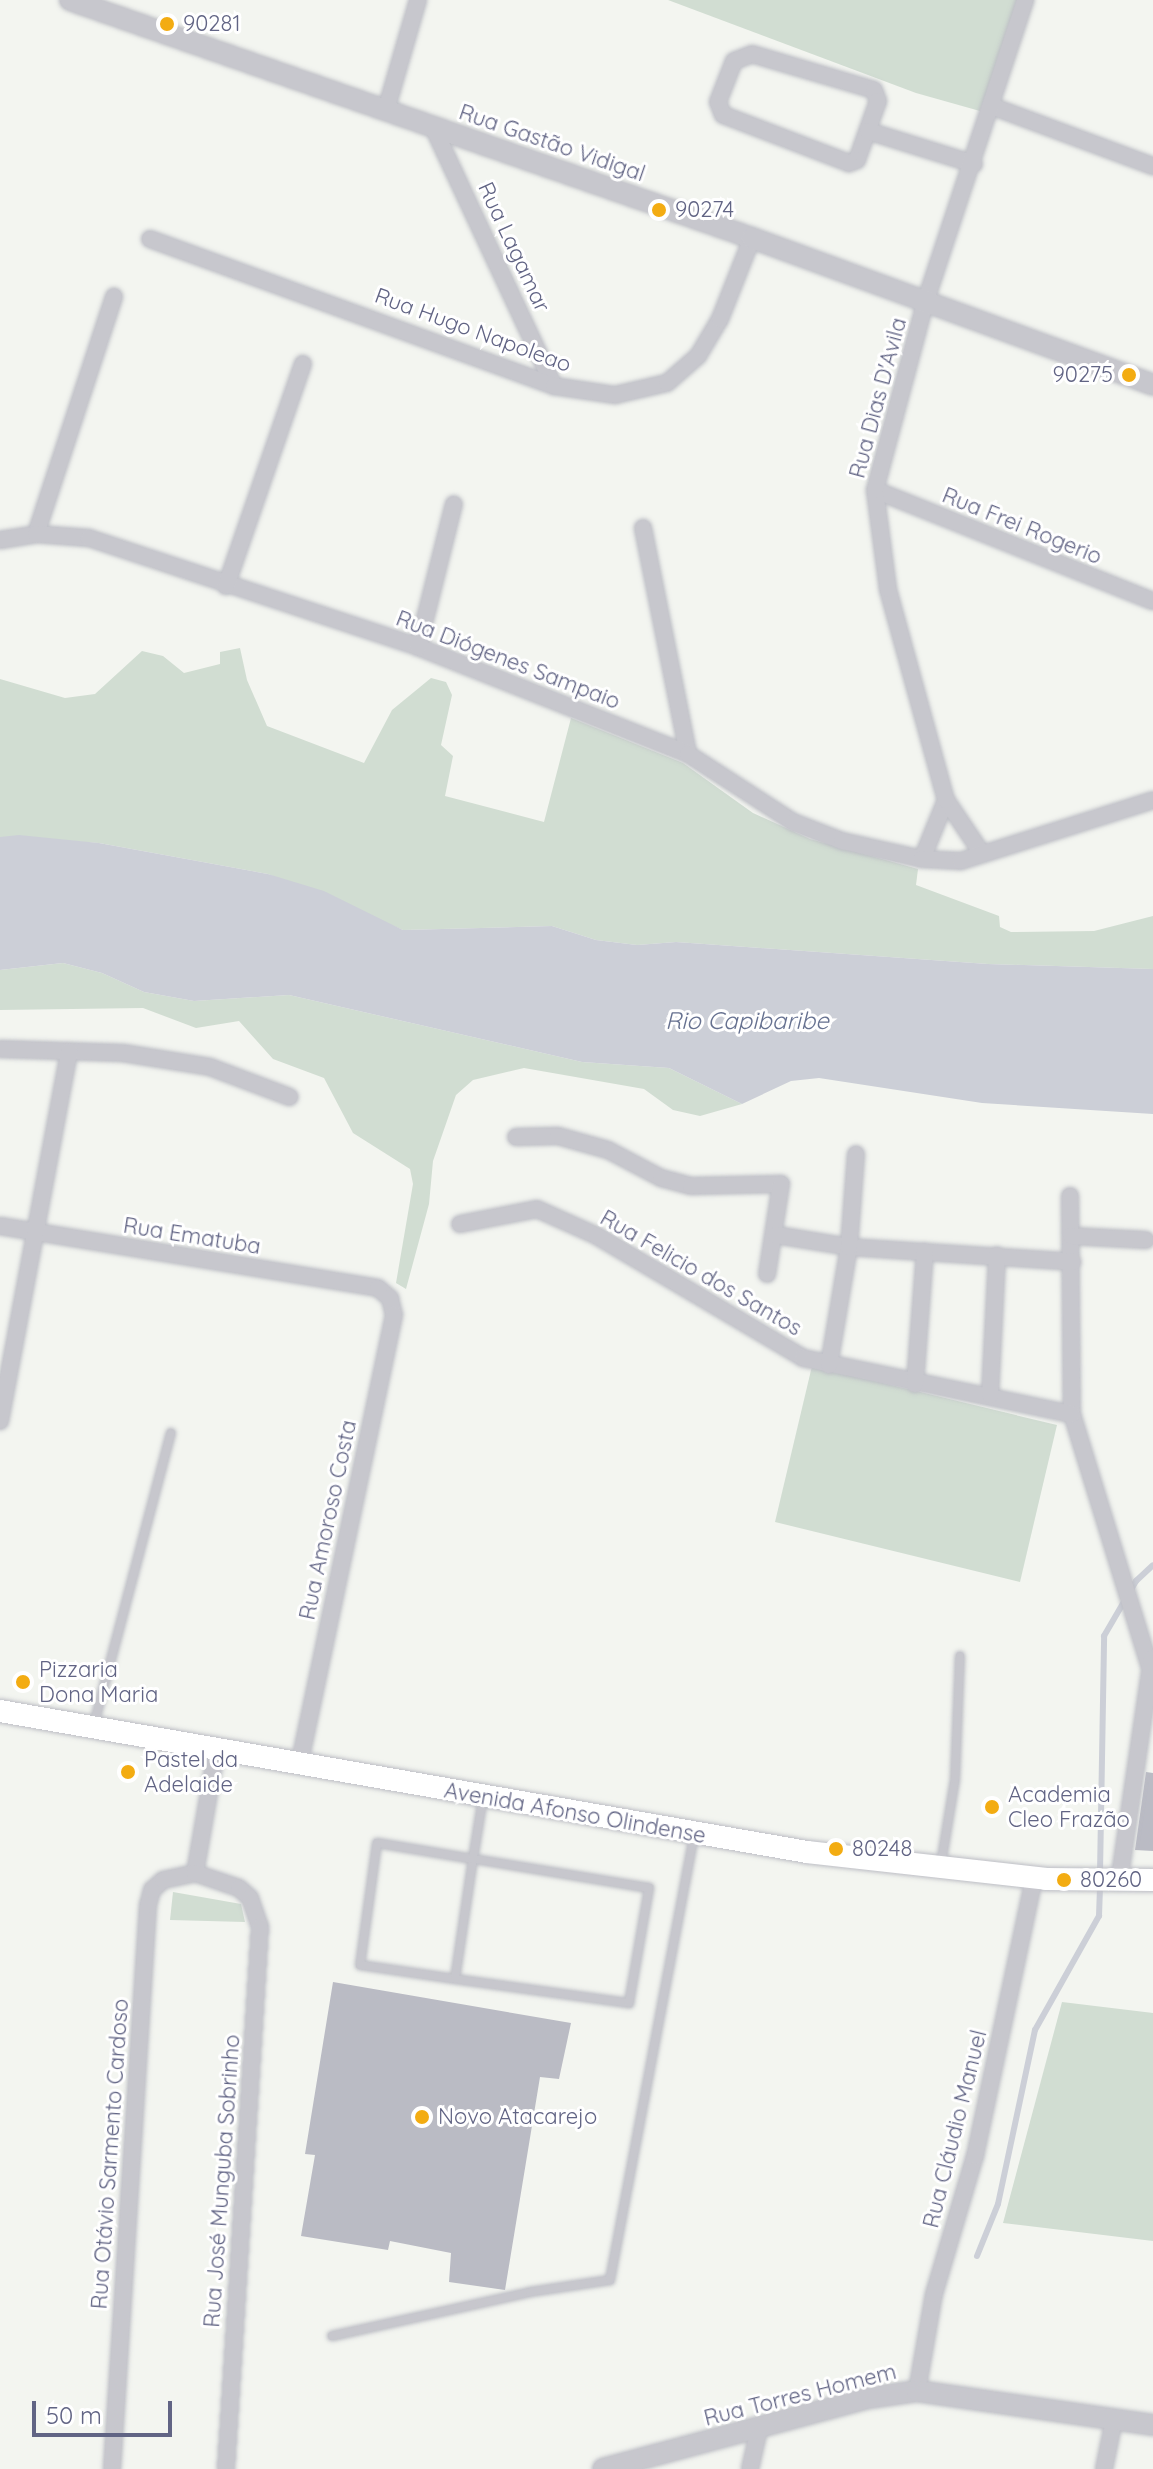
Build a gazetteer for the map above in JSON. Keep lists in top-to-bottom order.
{
  "streets": {
    "main road": ["Avenida Afonso Olindense"],
    "street": [
      "Rua Gastão Vidigal",
      "Rua Lagamar",
      "Rua Hugo Napoleao",
      "Rua Dias D'Avila",
      "Rua Frei Rogerio",
      "Rua Diógenes Sampaio",
      "Rua Ematuba",
      "Rua Felicio dos Santos",
      "Rua Amoroso Costa",
      "Rua Cláudio Manuel",
      "Rua Otávio Sarmento Cardoso",
      "Rua José Munguba Sobrinho",
      "Rua Torres Homem"
    ]
  },
  "crossings": [
    ["Rua Gastão Vidigal", "Rua Lagamar"],
    ["Rua Gastão Vidigal", "Rua Hugo Napoleao"],
    ["Rua Gastão Vidigal", "Rua Dias D'Avila"],
    ["Rua Lagamar", "Rua Hugo Napoleao"],
    ["Rua Dias D'Avila", "Rua Frei Rogerio"],
    ["Rua Dias D'Avila", "Rua Diógenes Sampaio"],
    ["Rua Ematuba", "Rua Amoroso Costa"],
    ["Rua Amoroso Costa", "Avenida Afonso Olindense"],
    ["Avenida Afonso Olindense", "Rua Cláudio Manuel"],
    ["Rua Cláudio Manuel", "Rua Torres Homem"],
    ["Rua Otávio Sarmento Cardoso", "Rua José Munguba Sobrinho"]
  ],
  "water": ["Rio Capibaribe"],
  "places": [
    "90281",
    "90274",
    "90275",
    "Pizzaria Dona Maria",
    "Pastel da Adelaide",
    "Academia Cleo Frazão",
    "80248",
    "80260",
    "Novo Atacarejo"
  ],
  "scale_bar": "50 m"
}
